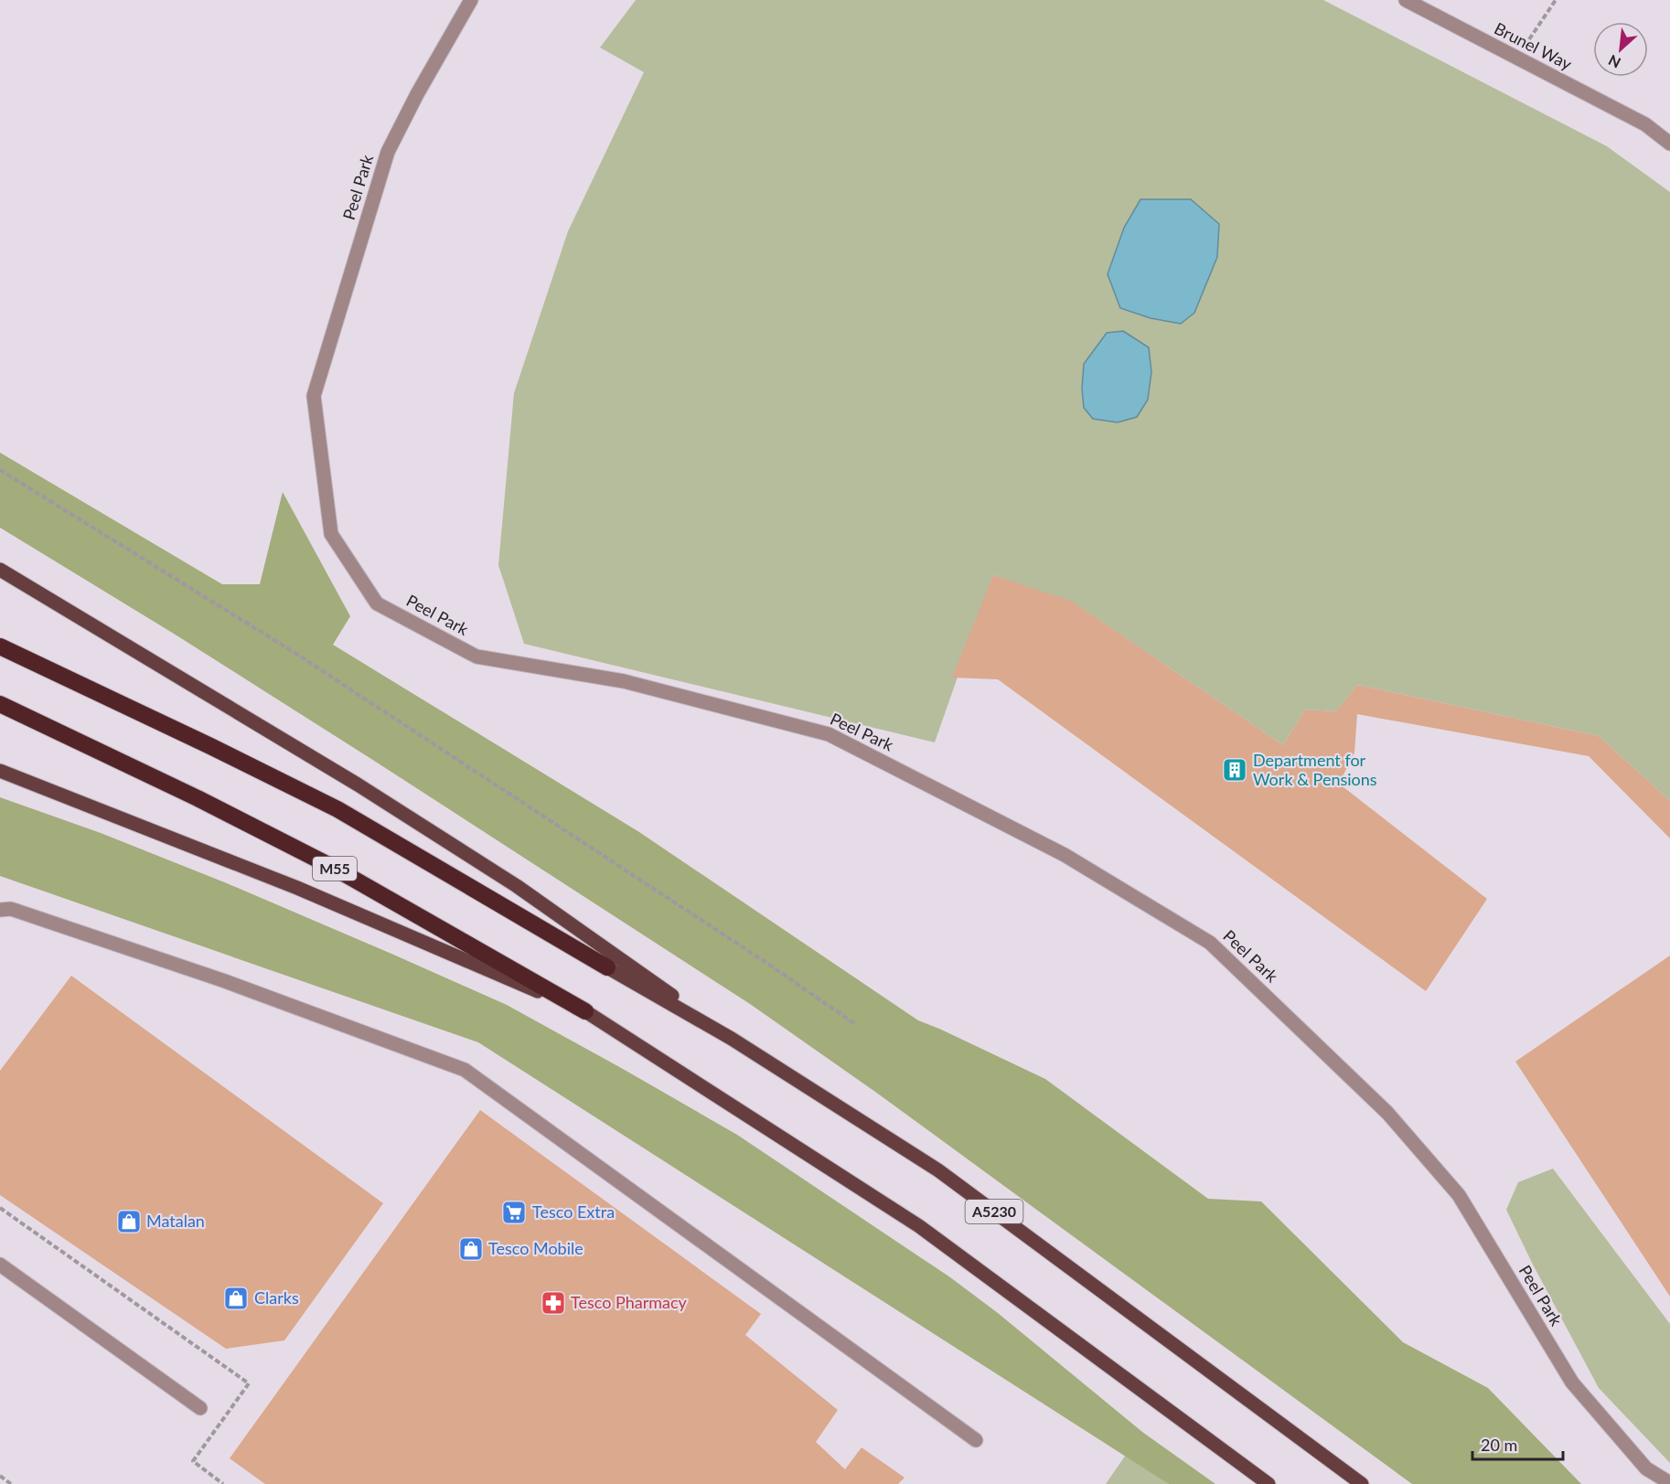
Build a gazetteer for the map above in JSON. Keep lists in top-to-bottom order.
{
  "streets": {
    "highway": ["M55"],
    "main road": ["A5230"],
    "street": ["Brunel Way", "Peel Park"]
  },
  "places": {
    "building": ["Department for Work & Pensions"],
    "supermarket": ["Tesco Extra"],
    "shop": ["Matalan", "Tesco Mobile", "Clarks"],
    "pharmacy": ["Tesco Pharmacy"]
  },
  "scale_bar": "20 m",
  "north": "bottom left"
}
